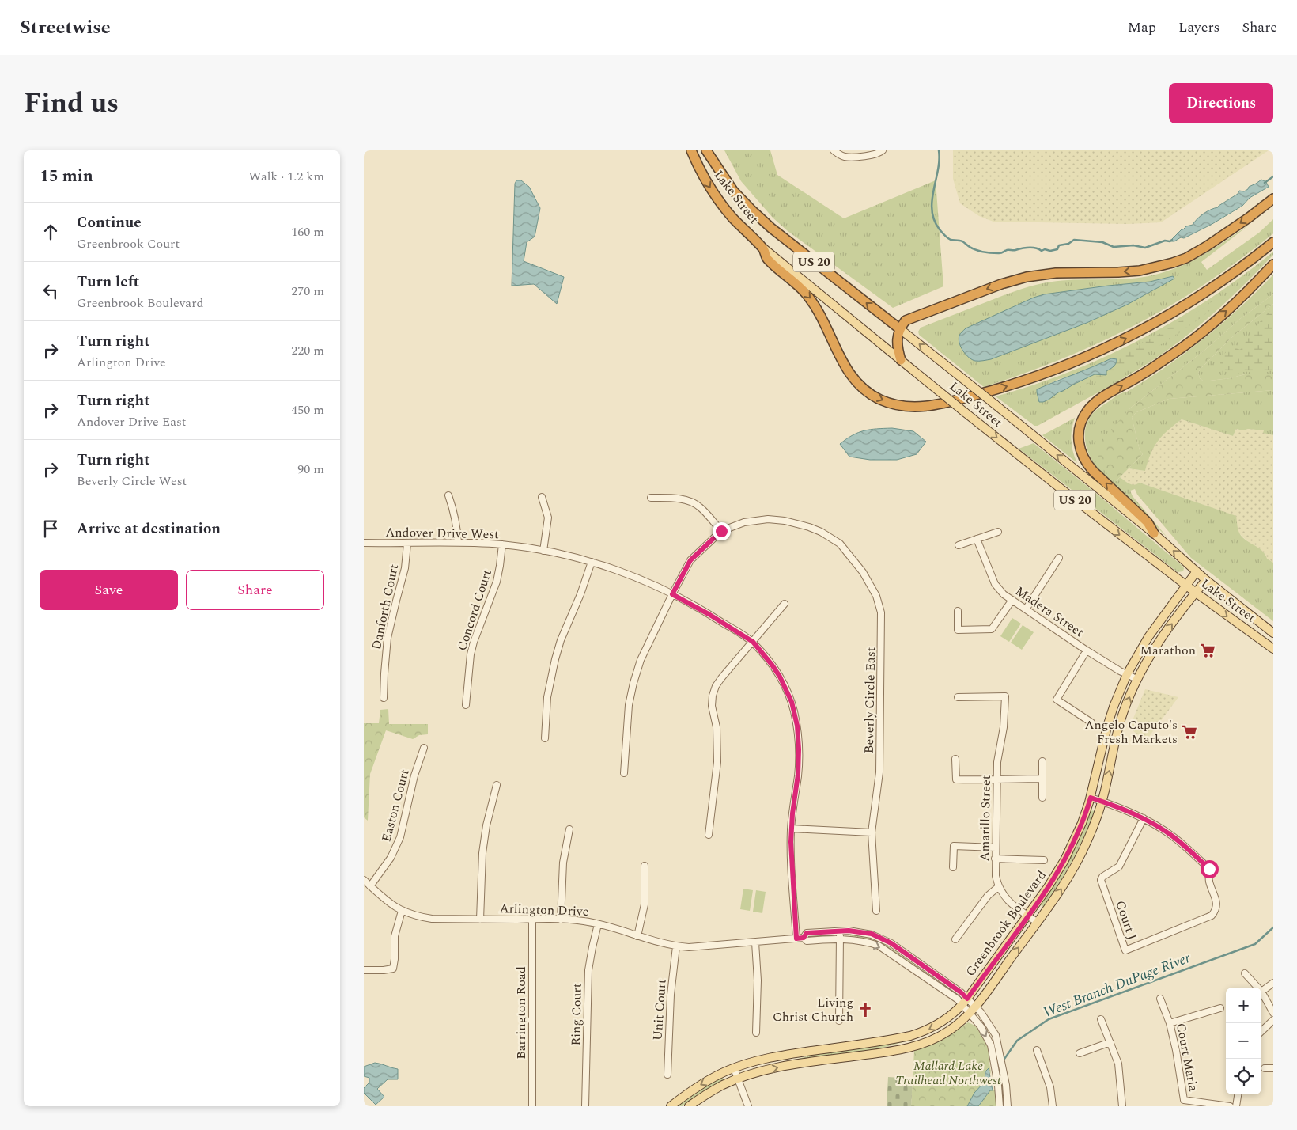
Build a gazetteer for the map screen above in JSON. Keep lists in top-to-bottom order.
{
  "streets": {
    "highway": ["Lake Street", "US 20"],
    "main road": ["Greenbrook Boulevard"],
    "street": [
      "Andover Drive West",
      "Danforth Court",
      "Concord Court",
      "Madera Street",
      "Beverly Circle East",
      "Easton Court",
      "Amarillo Street",
      "Arlington Drive",
      "Court J",
      "Unit Court",
      "Barrington Road",
      "Ring Court",
      "Court Maria"
    ]
  },
  "crossings": [
    ["Lake Street", "Greenbrook Boulevard"],
    ["Andover Drive West", "Danforth Court"],
    ["Andover Drive West", "Concord Court"],
    ["Andover Drive West", "Arlington Drive"],
    ["Madera Street", "Greenbrook Boulevard"],
    ["Easton Court", "Arlington Drive"],
    ["Arlington Drive", "Greenbrook Boulevard"],
    ["Arlington Drive", "Unit Court"],
    ["Arlington Drive", "Barrington Road"],
    ["Arlington Drive", "Ring Court"]
  ],
  "water": ["West Branch DuPage River"],
  "parks": ["Mallard Lake Trailhead Northwest"],
  "places": {
    "supermarket": ["Marathon", "Angelo Caputo's Fresh Markets"],
    "church": ["Living Christ Church"]
  },
  "page": {
    "header": "Streetwise",
    "nav": ["Map", "Layers", "Share"],
    "title": "Find us",
    "buttons": [
      "Directions",
      ["Save", "Share"]
    ],
    "heading": ["15 min", "Walk · 1.2 km"],
    "list": [
      ["Continue", "Greenbrook Court", "160 m"],
      ["Turn left", "Greenbrook Boulevard", "270 m"],
      ["Turn right", "Arlington Drive", "220 m"],
      ["Turn right", "Andover Drive East", "450 m"],
      ["Turn right", "Beverly Circle West", "90 m"],
      "Arrive at destination"
    ],
    "map_buttons": ["+", "−"]
  }
}
